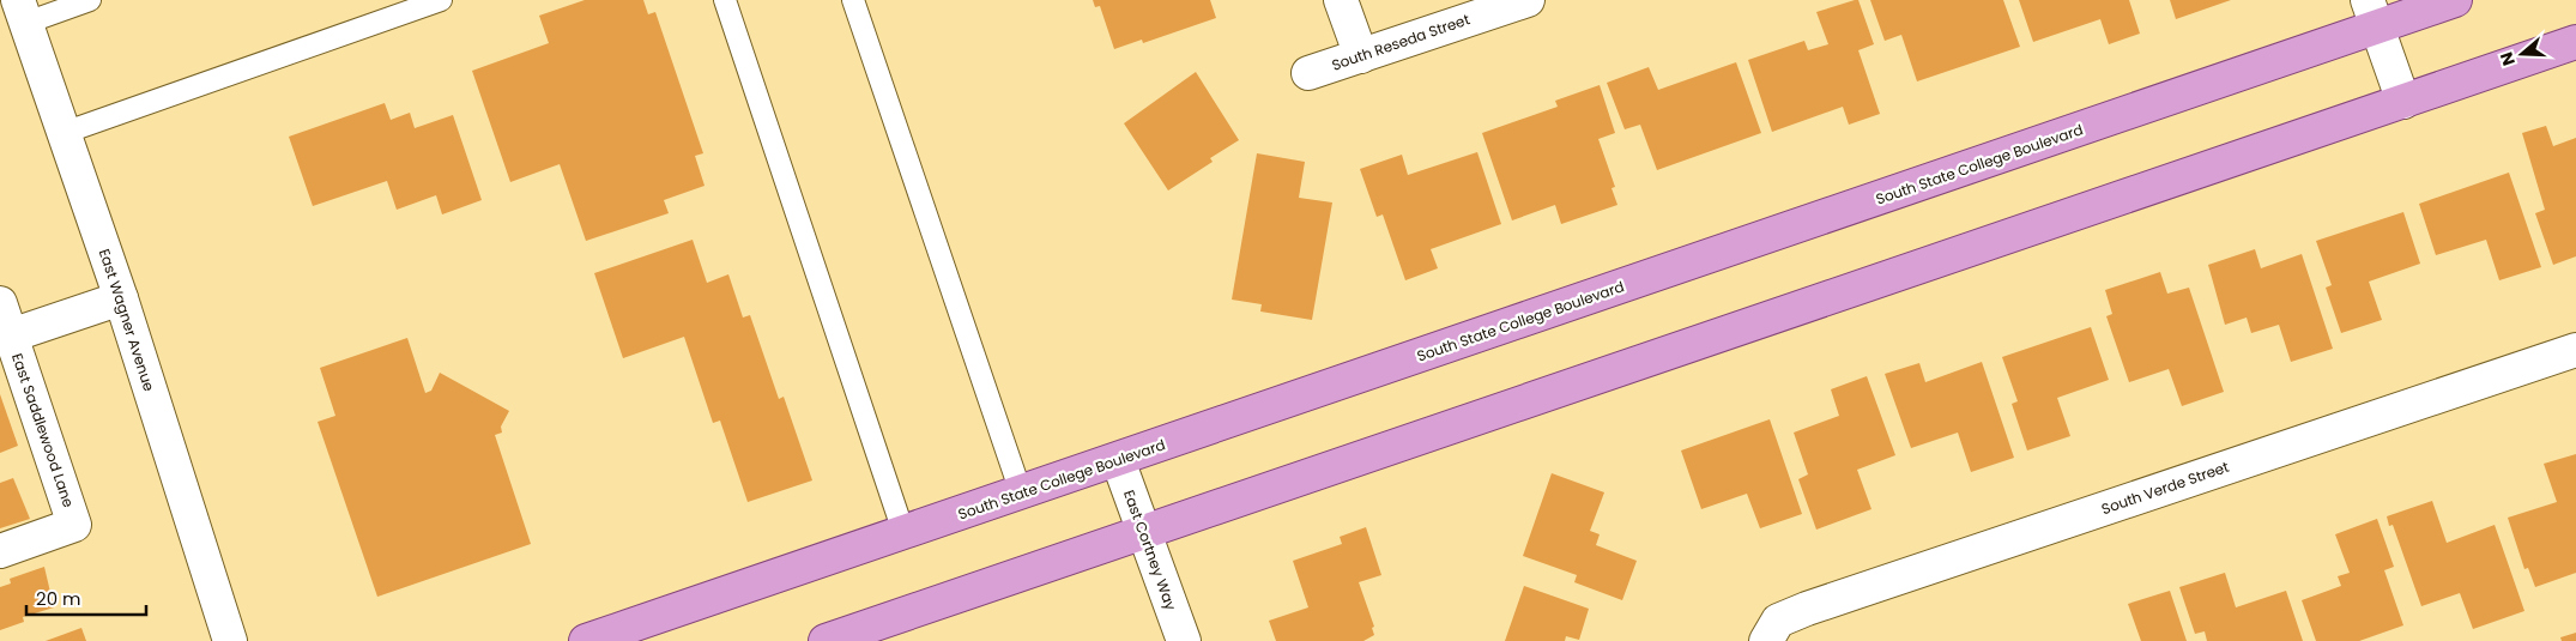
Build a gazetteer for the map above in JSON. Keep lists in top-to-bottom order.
{
  "streets": {
    "main road": ["South State College Boulevard"],
    "street": [
      "South Reseda Street",
      "East Wagner Avenue",
      "East Saddlewood Lane",
      "South Verde Street",
      "East Cortney Way"
    ]
  },
  "crossings": [
    ["South State College Boulevard", "East Cortney Way"]
  ],
  "scale_bar": "20 m",
  "north": "left"
}
